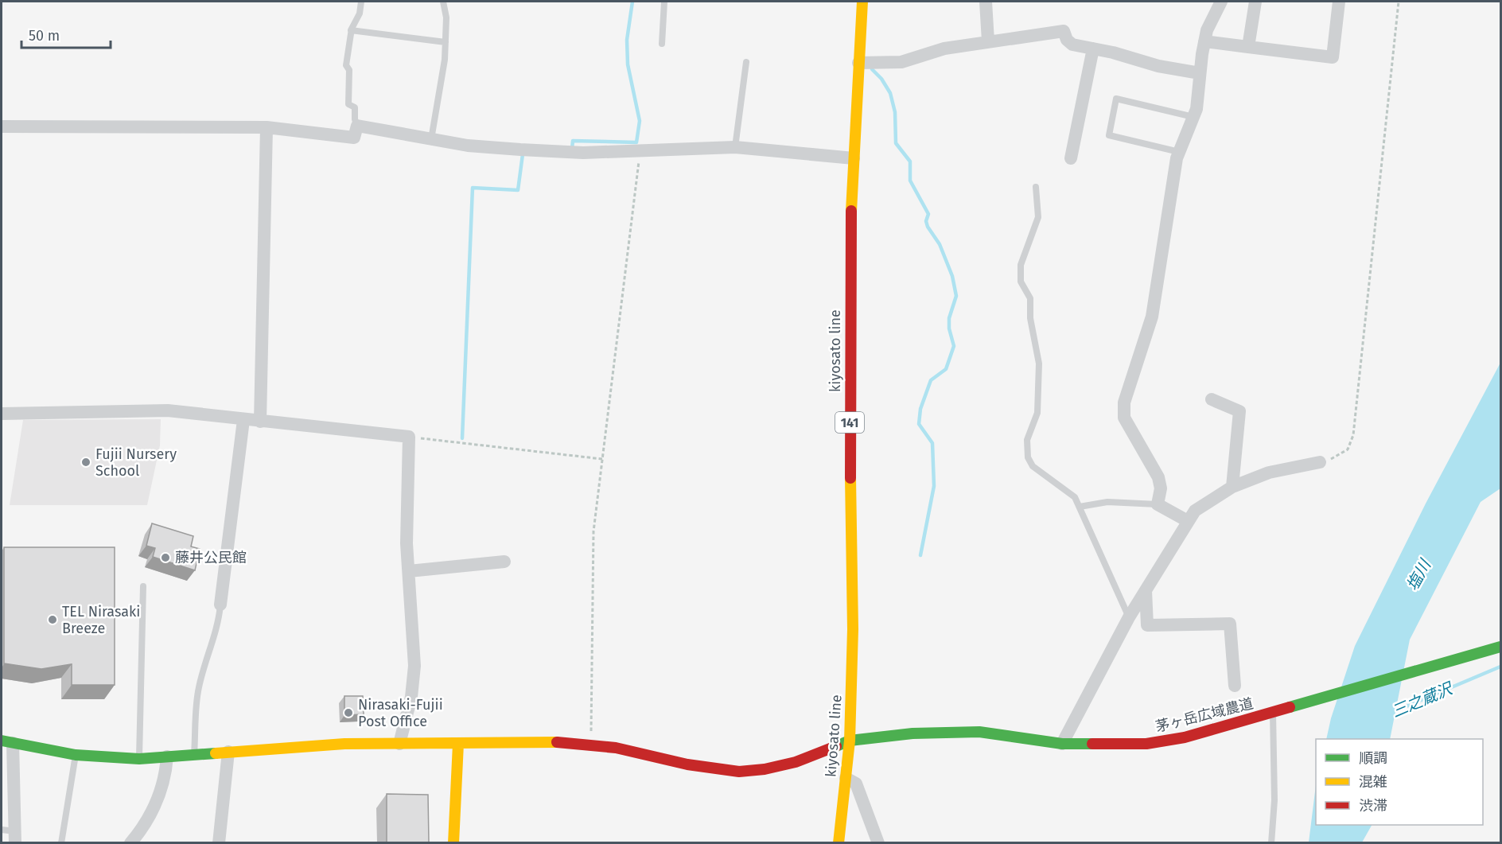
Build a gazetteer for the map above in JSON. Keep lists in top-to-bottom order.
{
  "streets": {
    "main road": ["kiyosato line", "141", "茅ヶ岳広域農道"]
  },
  "crossings": [
    ["kiyosato line", "茅ヶ岳広域農道"]
  ],
  "water": ["塩川", "三之蔵沢"],
  "places": [
    "Fujii Nursery School",
    "藤井公民館",
    "TEL Nirasaki Breeze",
    "Nirasaki-Fujii Post Office"
  ],
  "legend": ["順調", "混雑", "渋滞"],
  "scale_bar": "50 m"
}
